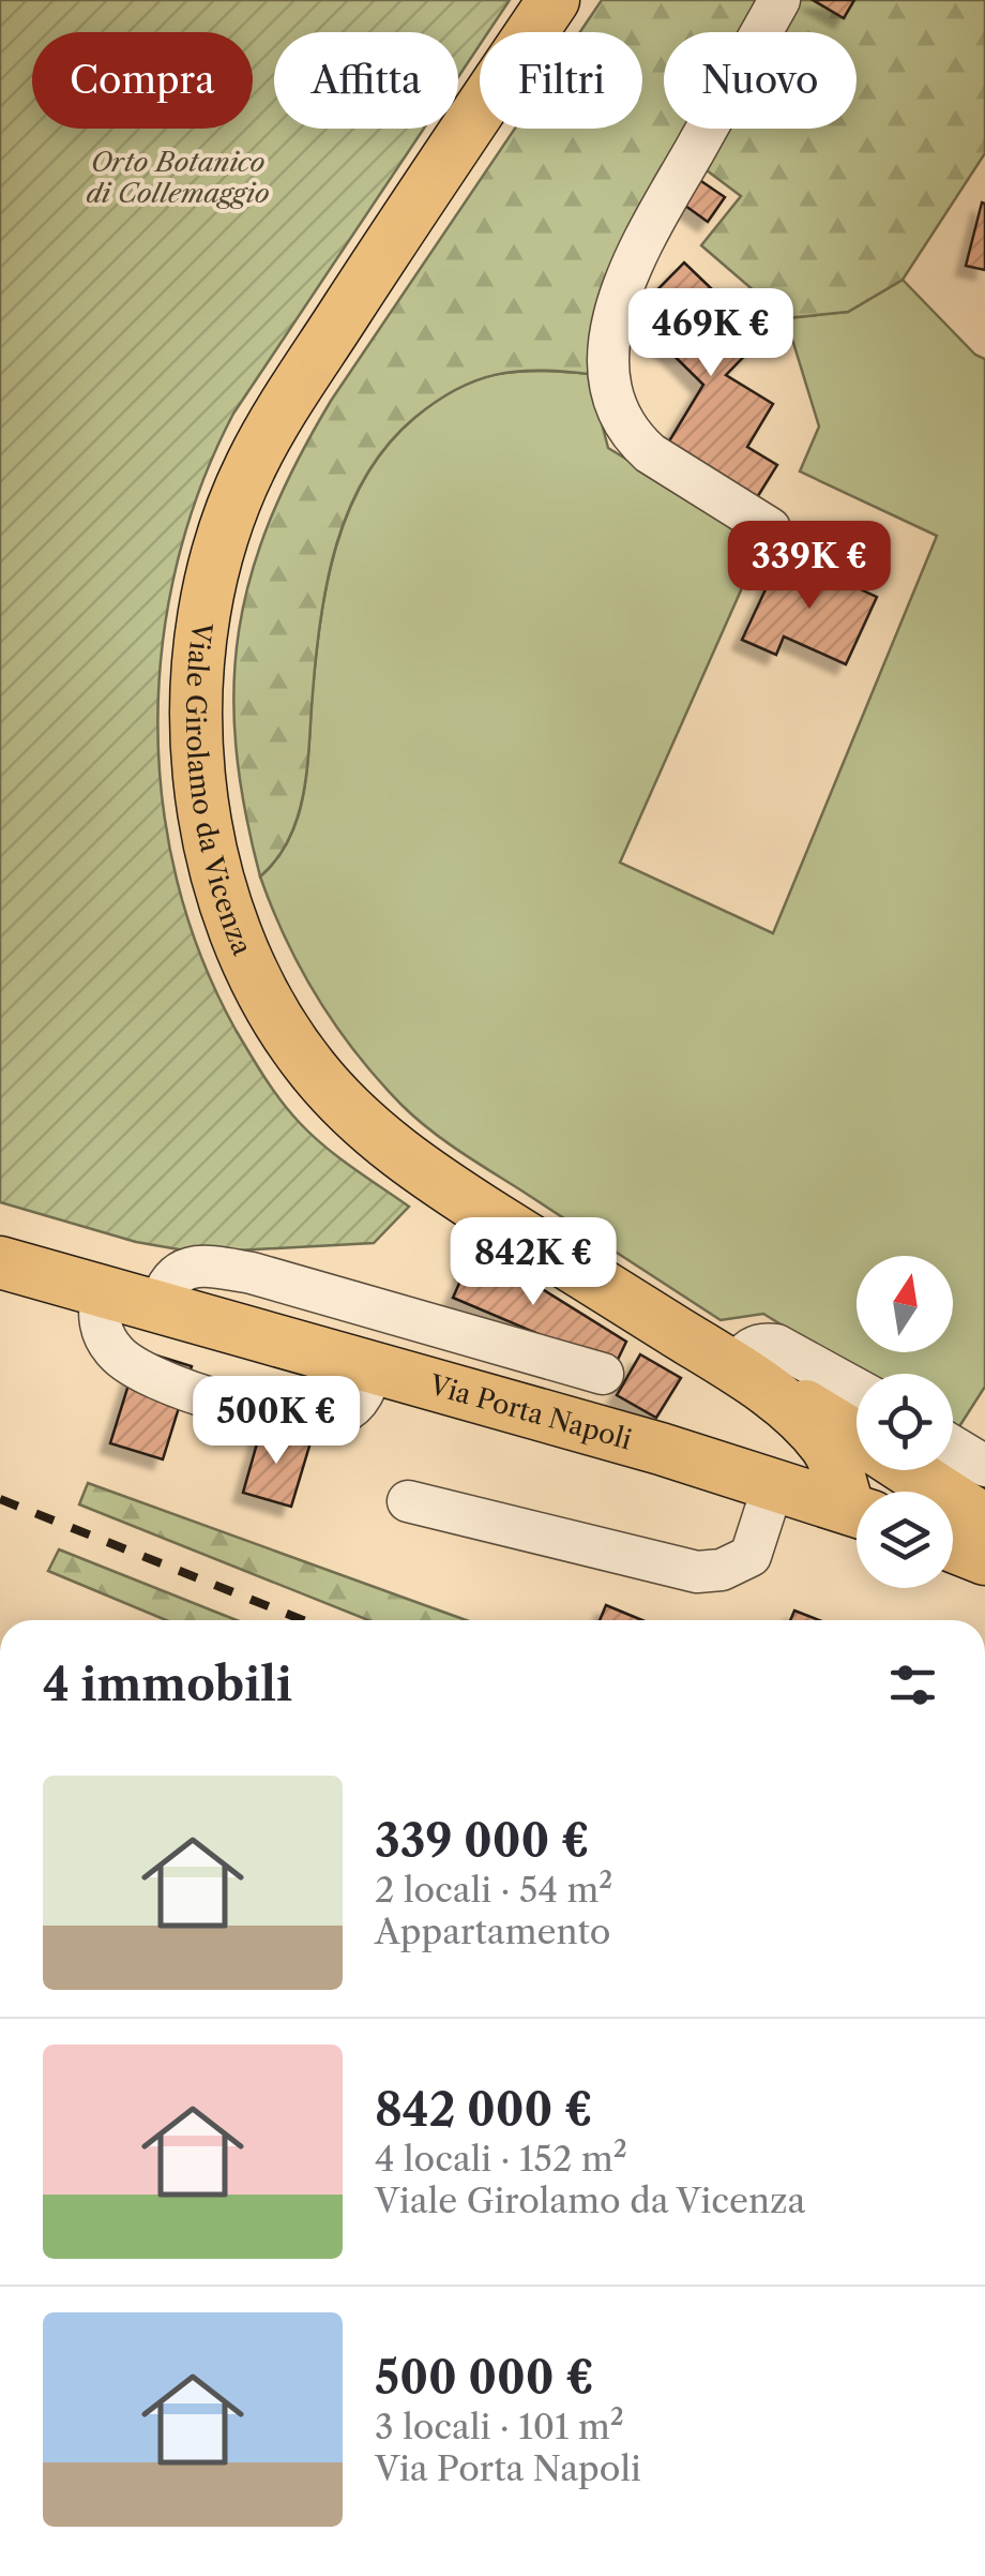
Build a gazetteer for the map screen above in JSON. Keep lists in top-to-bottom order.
{
  "streets": {
    "main road": ["Viale Girolamo da Vicenza", "Via Porta Napoli"]
  },
  "parks": ["Orto Botanico di Collemaggio"],
  "north": "top",
  "page": {
    "chip": [
      "Compra",
      "Affitta",
      "Filtri",
      "Nuovo"
    ],
    "price": [
      "469K €",
      "339K €",
      "842K €",
      "500K €"
    ],
    "heading": "4 immobili",
    "list": [
      {
        "name": "339 000 €",
        "note": "2 locali · 54 m² · Appartamento"
      },
      {
        "name": "842 000 €",
        "note": "4 locali · 152 m² · Viale Girolamo da Vicenza"
      },
      {
        "name": "500 000 €",
        "note": "3 locali · 101 m² · Via Porta Napoli"
      }
    ]
  }
}
